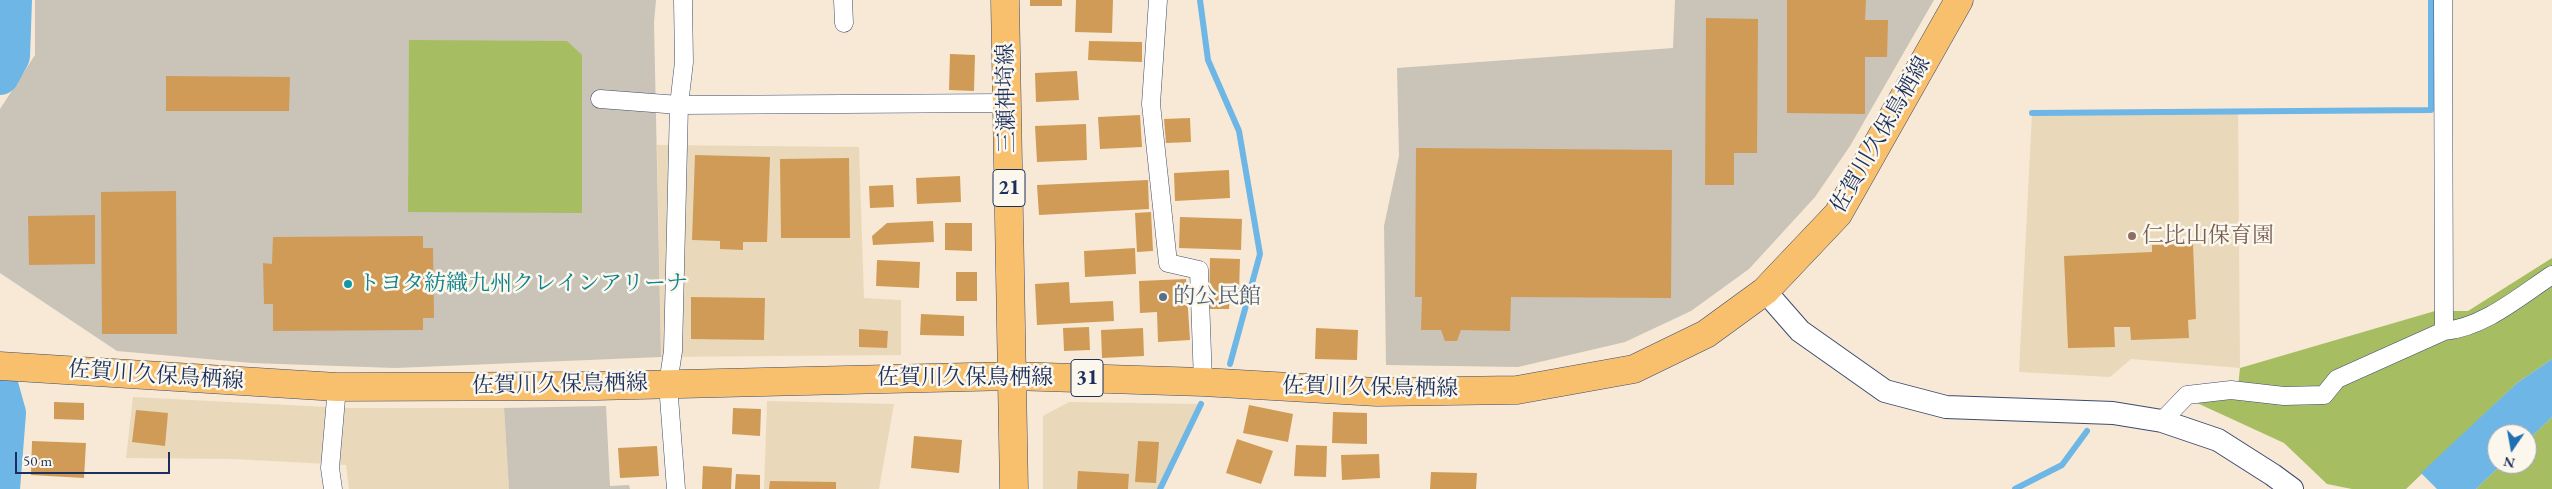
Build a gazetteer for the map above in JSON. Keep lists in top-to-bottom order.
{
  "streets": {
    "main road": [
      "三瀬神埼線",
      "佐賀川久保鳥栖線",
      "21",
      "31"
    ]
  },
  "crossings": [
    ["三瀬神埼線", "佐賀川久保鳥栖線"],
    ["三瀬神埼線", "21"],
    ["佐賀川久保鳥栖線", "21"]
  ],
  "places": ["仁比山保育園", "トヨタ紡織九州クレインアリーナ", "的公民館"],
  "scale_bar": "50 m",
  "north": "bottom"
}
